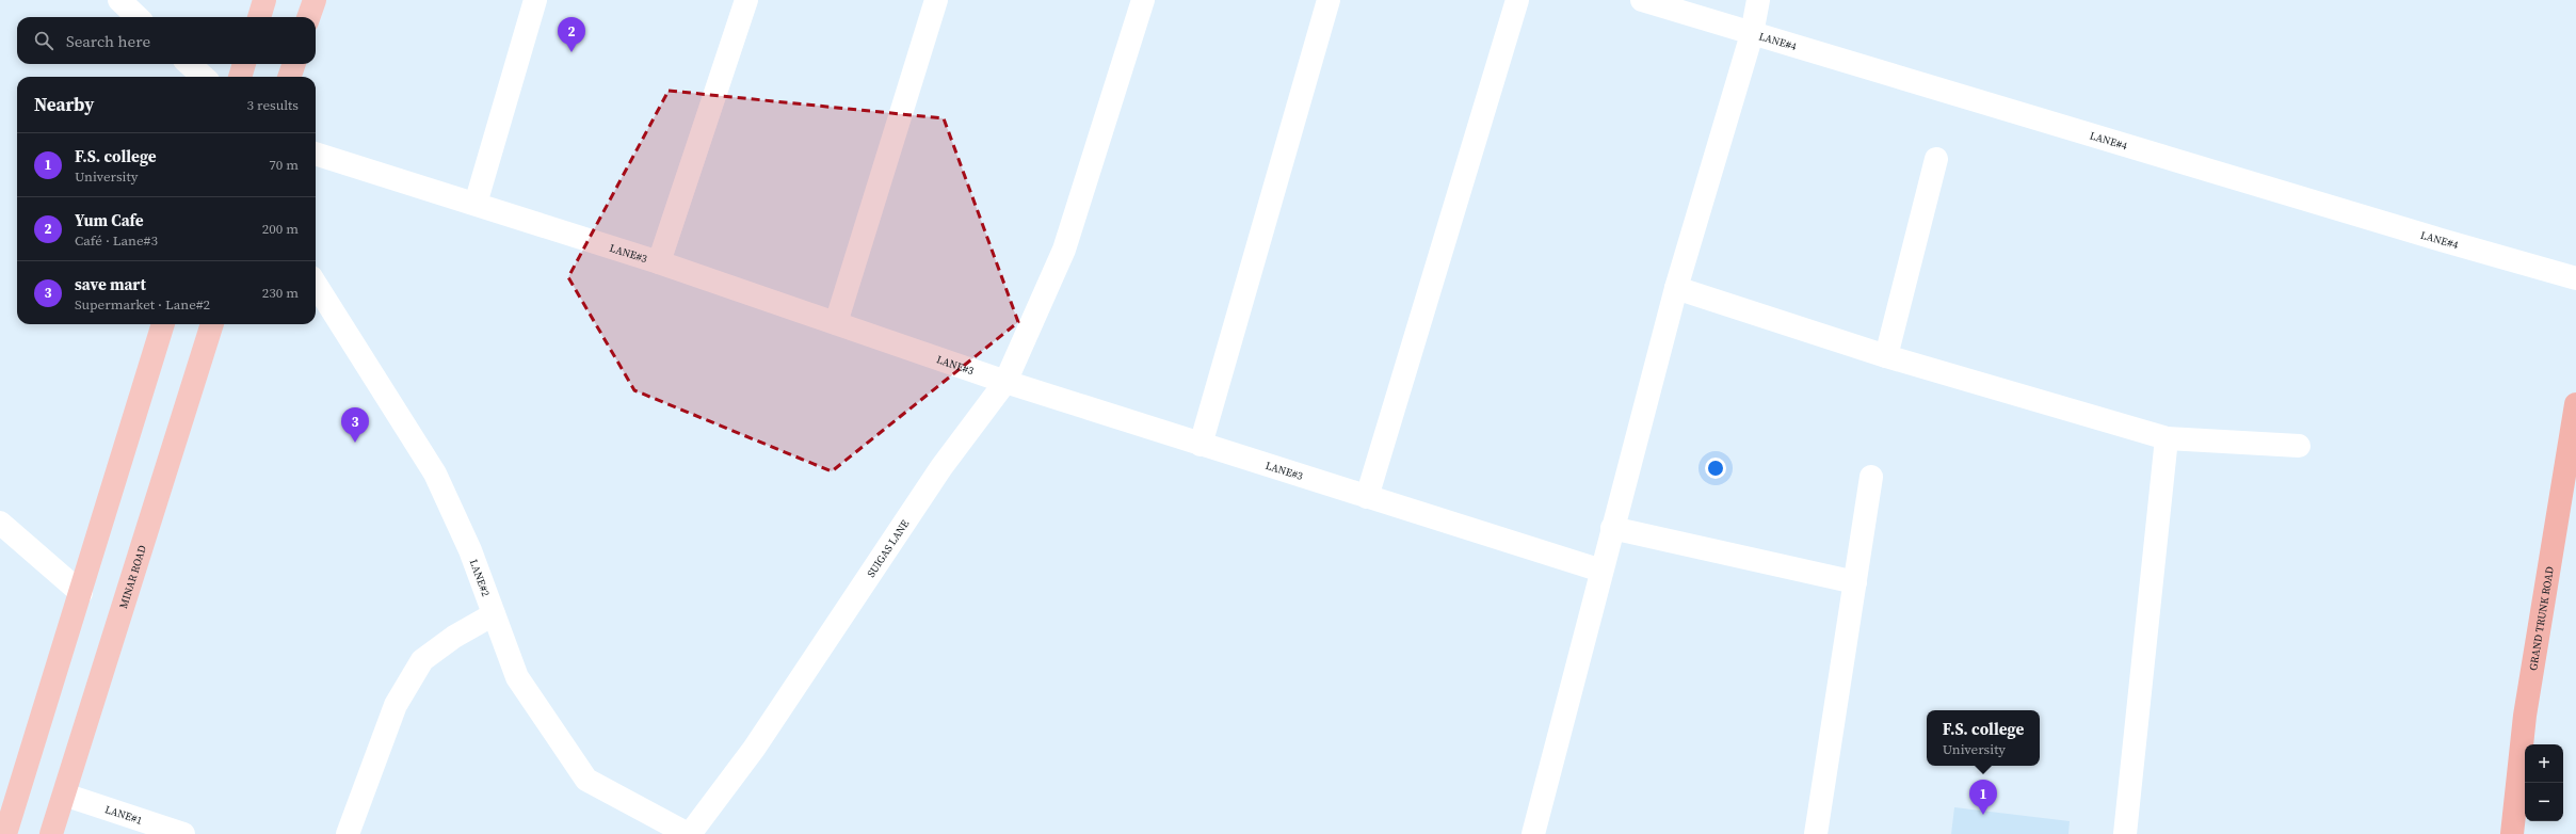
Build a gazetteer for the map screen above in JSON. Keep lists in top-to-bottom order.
{
  "streets": {
    "highway": ["GRAND TRUNK ROAD"],
    "main road": ["MINAR ROAD"],
    "street": [
      "LANE#4",
      "LANE#3",
      "SUIGAS LANE",
      "LANE#2",
      "LANE#1"
    ]
  },
  "crossings": [
    ["LANE#3", "SUIGAS LANE"],
    ["SUIGAS LANE", "LANE#2"],
    ["MINAR ROAD", "LANE#1"]
  ],
  "page": {
    "pins": ["2", "3", "1"],
    "search": "Search here",
    "heading": ["Nearby", "3 results"],
    "list": [
      {
        "mark": "1",
        "name": "F.S. college",
        "note": "University",
        "value": "70 m"
      },
      {
        "mark": "2",
        "name": "Yum Cafe",
        "note": "Café · Lane#3",
        "value": "200 m"
      },
      {
        "mark": "3",
        "name": "save mart",
        "note": "Supermarket · Lane#2",
        "value": "230 m"
      }
    ],
    "popup": ["F.S. college", "University"],
    "map_buttons": ["+", "−"]
  }
}
